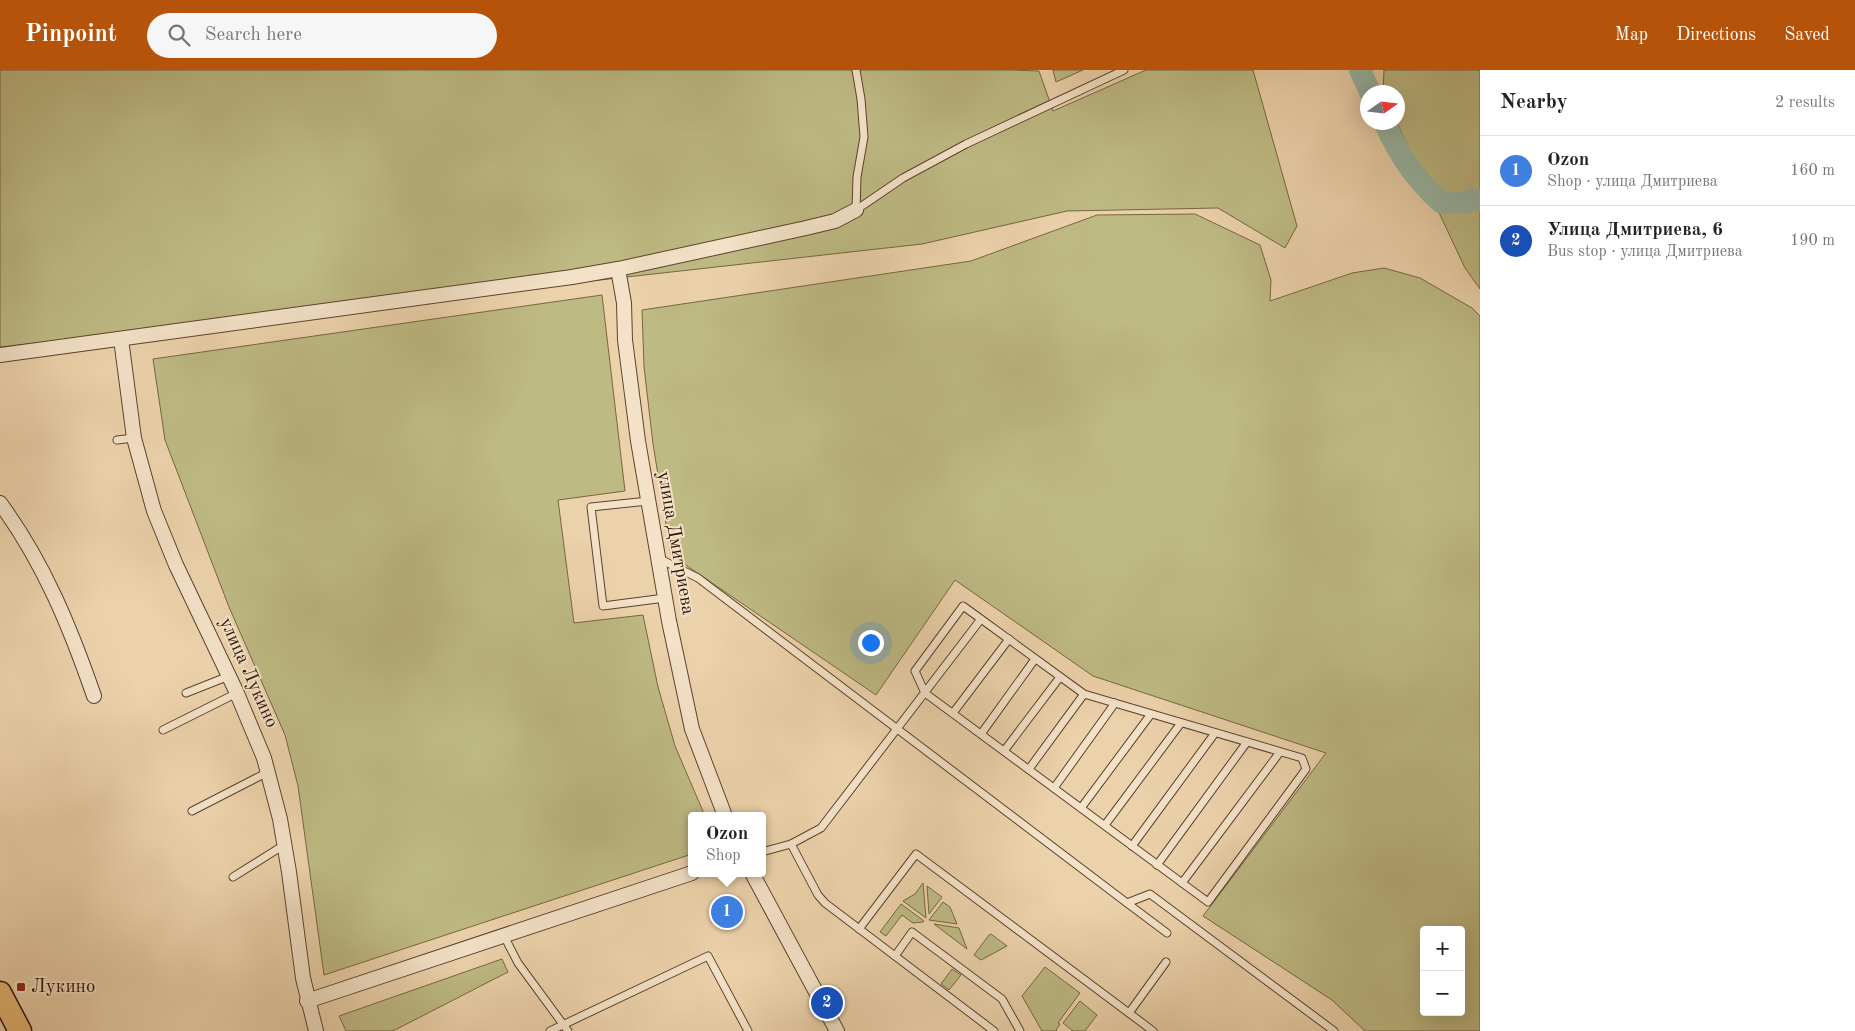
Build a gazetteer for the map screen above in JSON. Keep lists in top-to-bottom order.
{
  "streets": {
    "street": ["улица Дмитриева", "улица Лукино"]
  },
  "places": {
    "transit": ["Лукино"]
  },
  "north": "right",
  "page": {
    "header": "Pinpoint",
    "search": "Search here",
    "nav": ["Map", "Directions", "Saved"],
    "heading": ["Nearby", "2 results"],
    "list": [
      {
        "mark": "1",
        "name": "Ozon",
        "note": "Shop · улица Дмитриева",
        "value": "160 m"
      },
      {
        "mark": "2",
        "name": "Улица Дмитриева, 6",
        "note": "Bus stop · улица Дмитриева",
        "value": "190 m"
      }
    ],
    "popup": ["Ozon", "Shop"],
    "pins": ["1", "2"],
    "map_buttons": ["+", "−"]
  }
}
